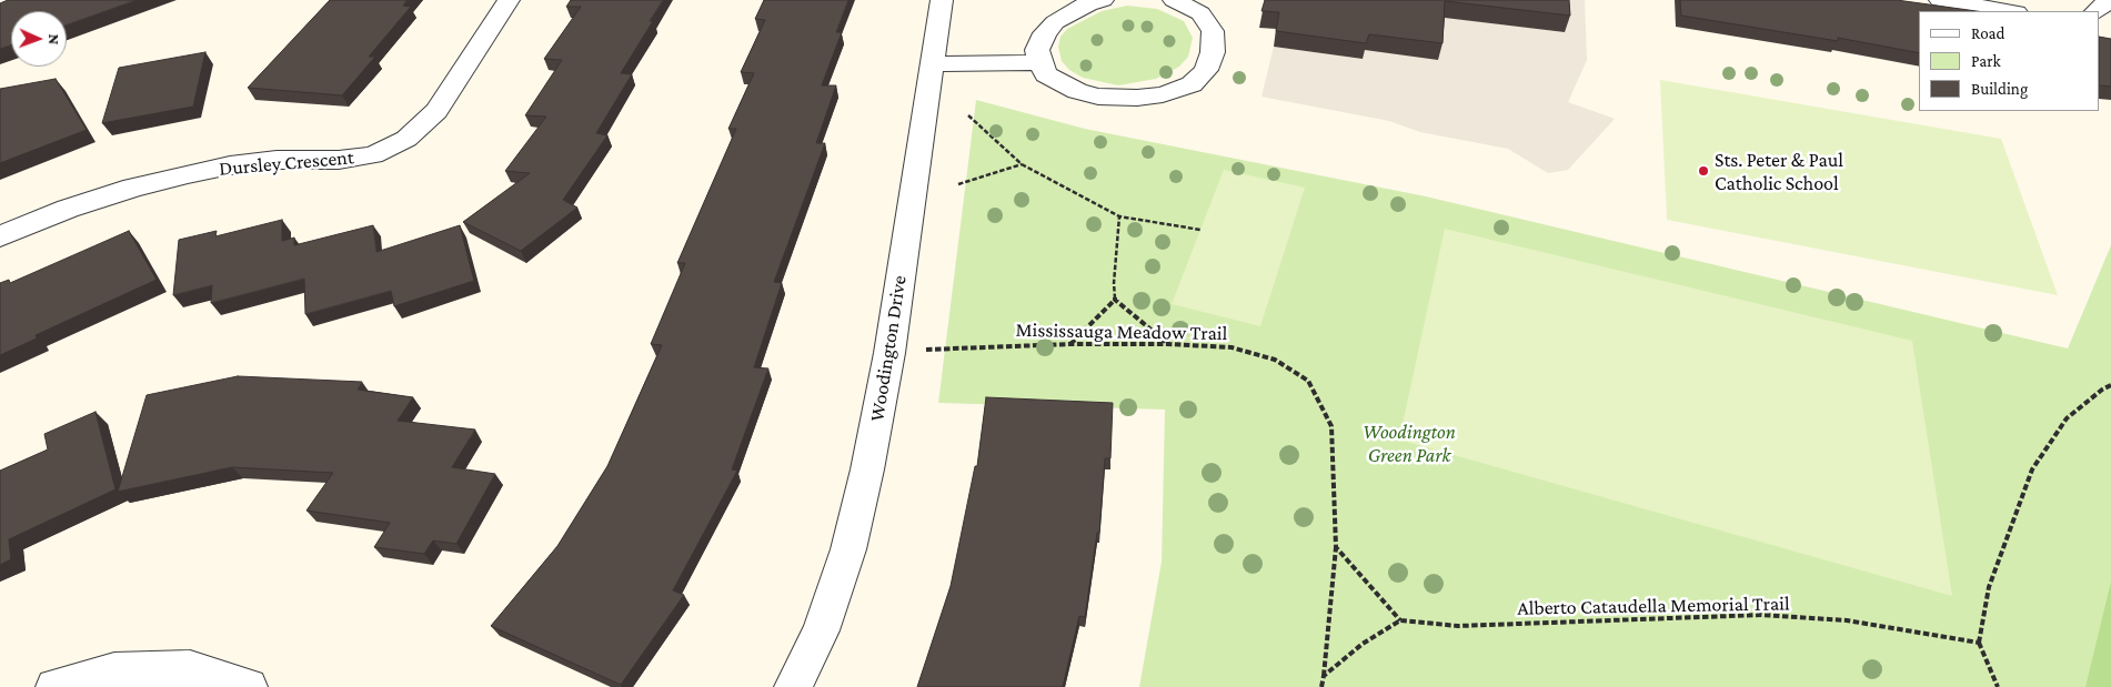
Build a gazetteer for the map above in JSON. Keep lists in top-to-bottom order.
{
  "streets": {
    "street": ["Dursley Crescent", "Woodington Drive"],
    "path": ["Mississauga Meadow Trail", "Alberto Cataudella Memorial Trail"]
  },
  "crossings": [
    ["Mississauga Meadow Trail", "Woodington Drive"]
  ],
  "parks": ["Woodington Green Park"],
  "places": ["Sts. Peter & Paul Catholic School"],
  "legend": ["Road", "Park", "Building"],
  "north": "right"
}
